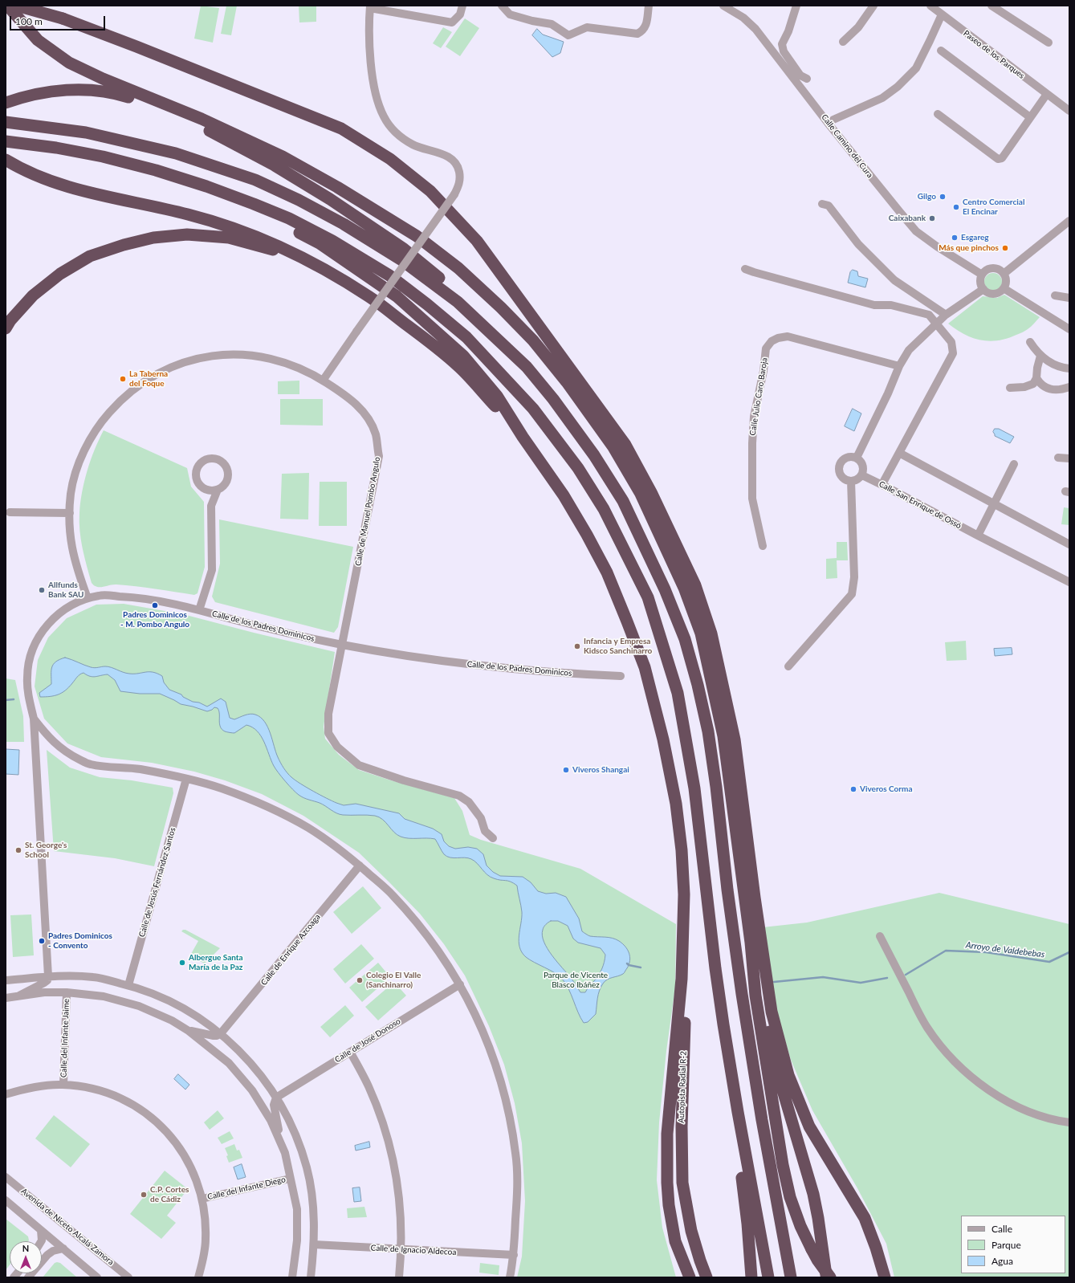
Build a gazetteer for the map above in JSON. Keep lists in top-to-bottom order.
{
  "streets": {
    "highway": ["Autopista Radial R-2"],
    "street": [
      "Paseo de los Parques",
      "Calle Camino del Cura",
      "Calle Julio Caro Baroja",
      "Calle San Enrique de Ossó",
      "Calle de Manuel Pombo Angulo",
      "Calle de los Padres Dominicos",
      "Calle de Jesús Fernández Santos",
      "Calle de Enrique Azcoaga",
      "Calle del Infante Jaime",
      "Calle de José Donoso",
      "Calle del Infante Diego",
      "Avenida de Niceto Alcalá Zamora",
      "Calle de Ignacio Aldecoa"
    ]
  },
  "crossings": [
    ["Calle de Manuel Pombo Angulo", "Calle de los Padres Dominicos"]
  ],
  "water": ["Arroyo de Valdebebas"],
  "parks": ["Parque de Vicente Blasco Ibáñez"],
  "places": [
    "Gilgo",
    "Centro Comercial El Encinar",
    "Caixabank",
    "Esgareg",
    "Más que pinchos",
    "La Taberna del Foque",
    "Allfunds Bank SAU",
    "Padres Dominicos - M. Pombo Angulo",
    "Infancia y Empresa Kidsco Sanchinarro",
    "Viveros Shangai",
    "Viveros Corma",
    "St. George's School",
    "Padres Dominicos - Convento",
    "Albergue Santa María de la Paz",
    "Colegio El Valle (Sanchinarro)",
    "C.P. Cortes de Cádiz"
  ],
  "legend": ["Calle", "Parque", "Agua"],
  "scale_bar": "100 m",
  "north": "top"
}
